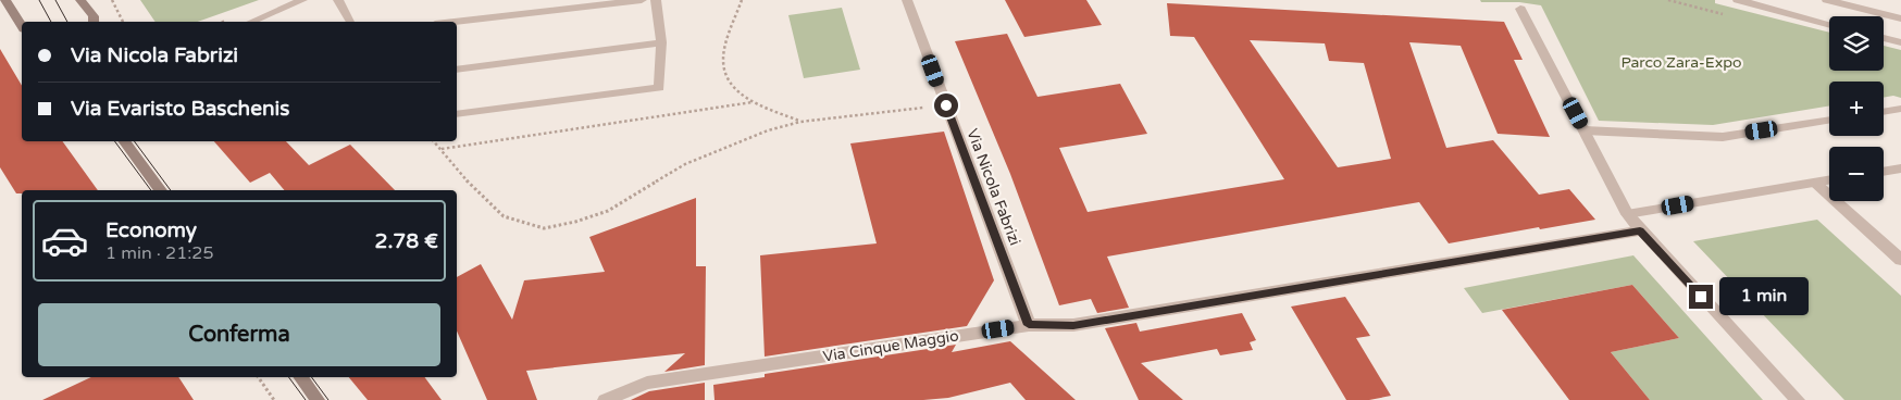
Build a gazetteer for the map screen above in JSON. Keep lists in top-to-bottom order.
{
  "streets": {
    "street": ["Via Nicola Fabrizi", "Via Cinque Maggio"]
  },
  "crossings": [
    ["Via Nicola Fabrizi", "Via Cinque Maggio"]
  ],
  "parks": ["Parco Zara-Expo"],
  "page": {
    "map_buttons": ["+", "−"],
    "banner": ["Via Nicola Fabrizi", "Via Evaristo Baschenis"],
    "list": [
      {
        "name": "Economy",
        "note": "1 min · 21:25",
        "value": "2.78 €"
      }
    ],
    "bubble": "1 min",
    "buttons": "Conferma"
  }
}
